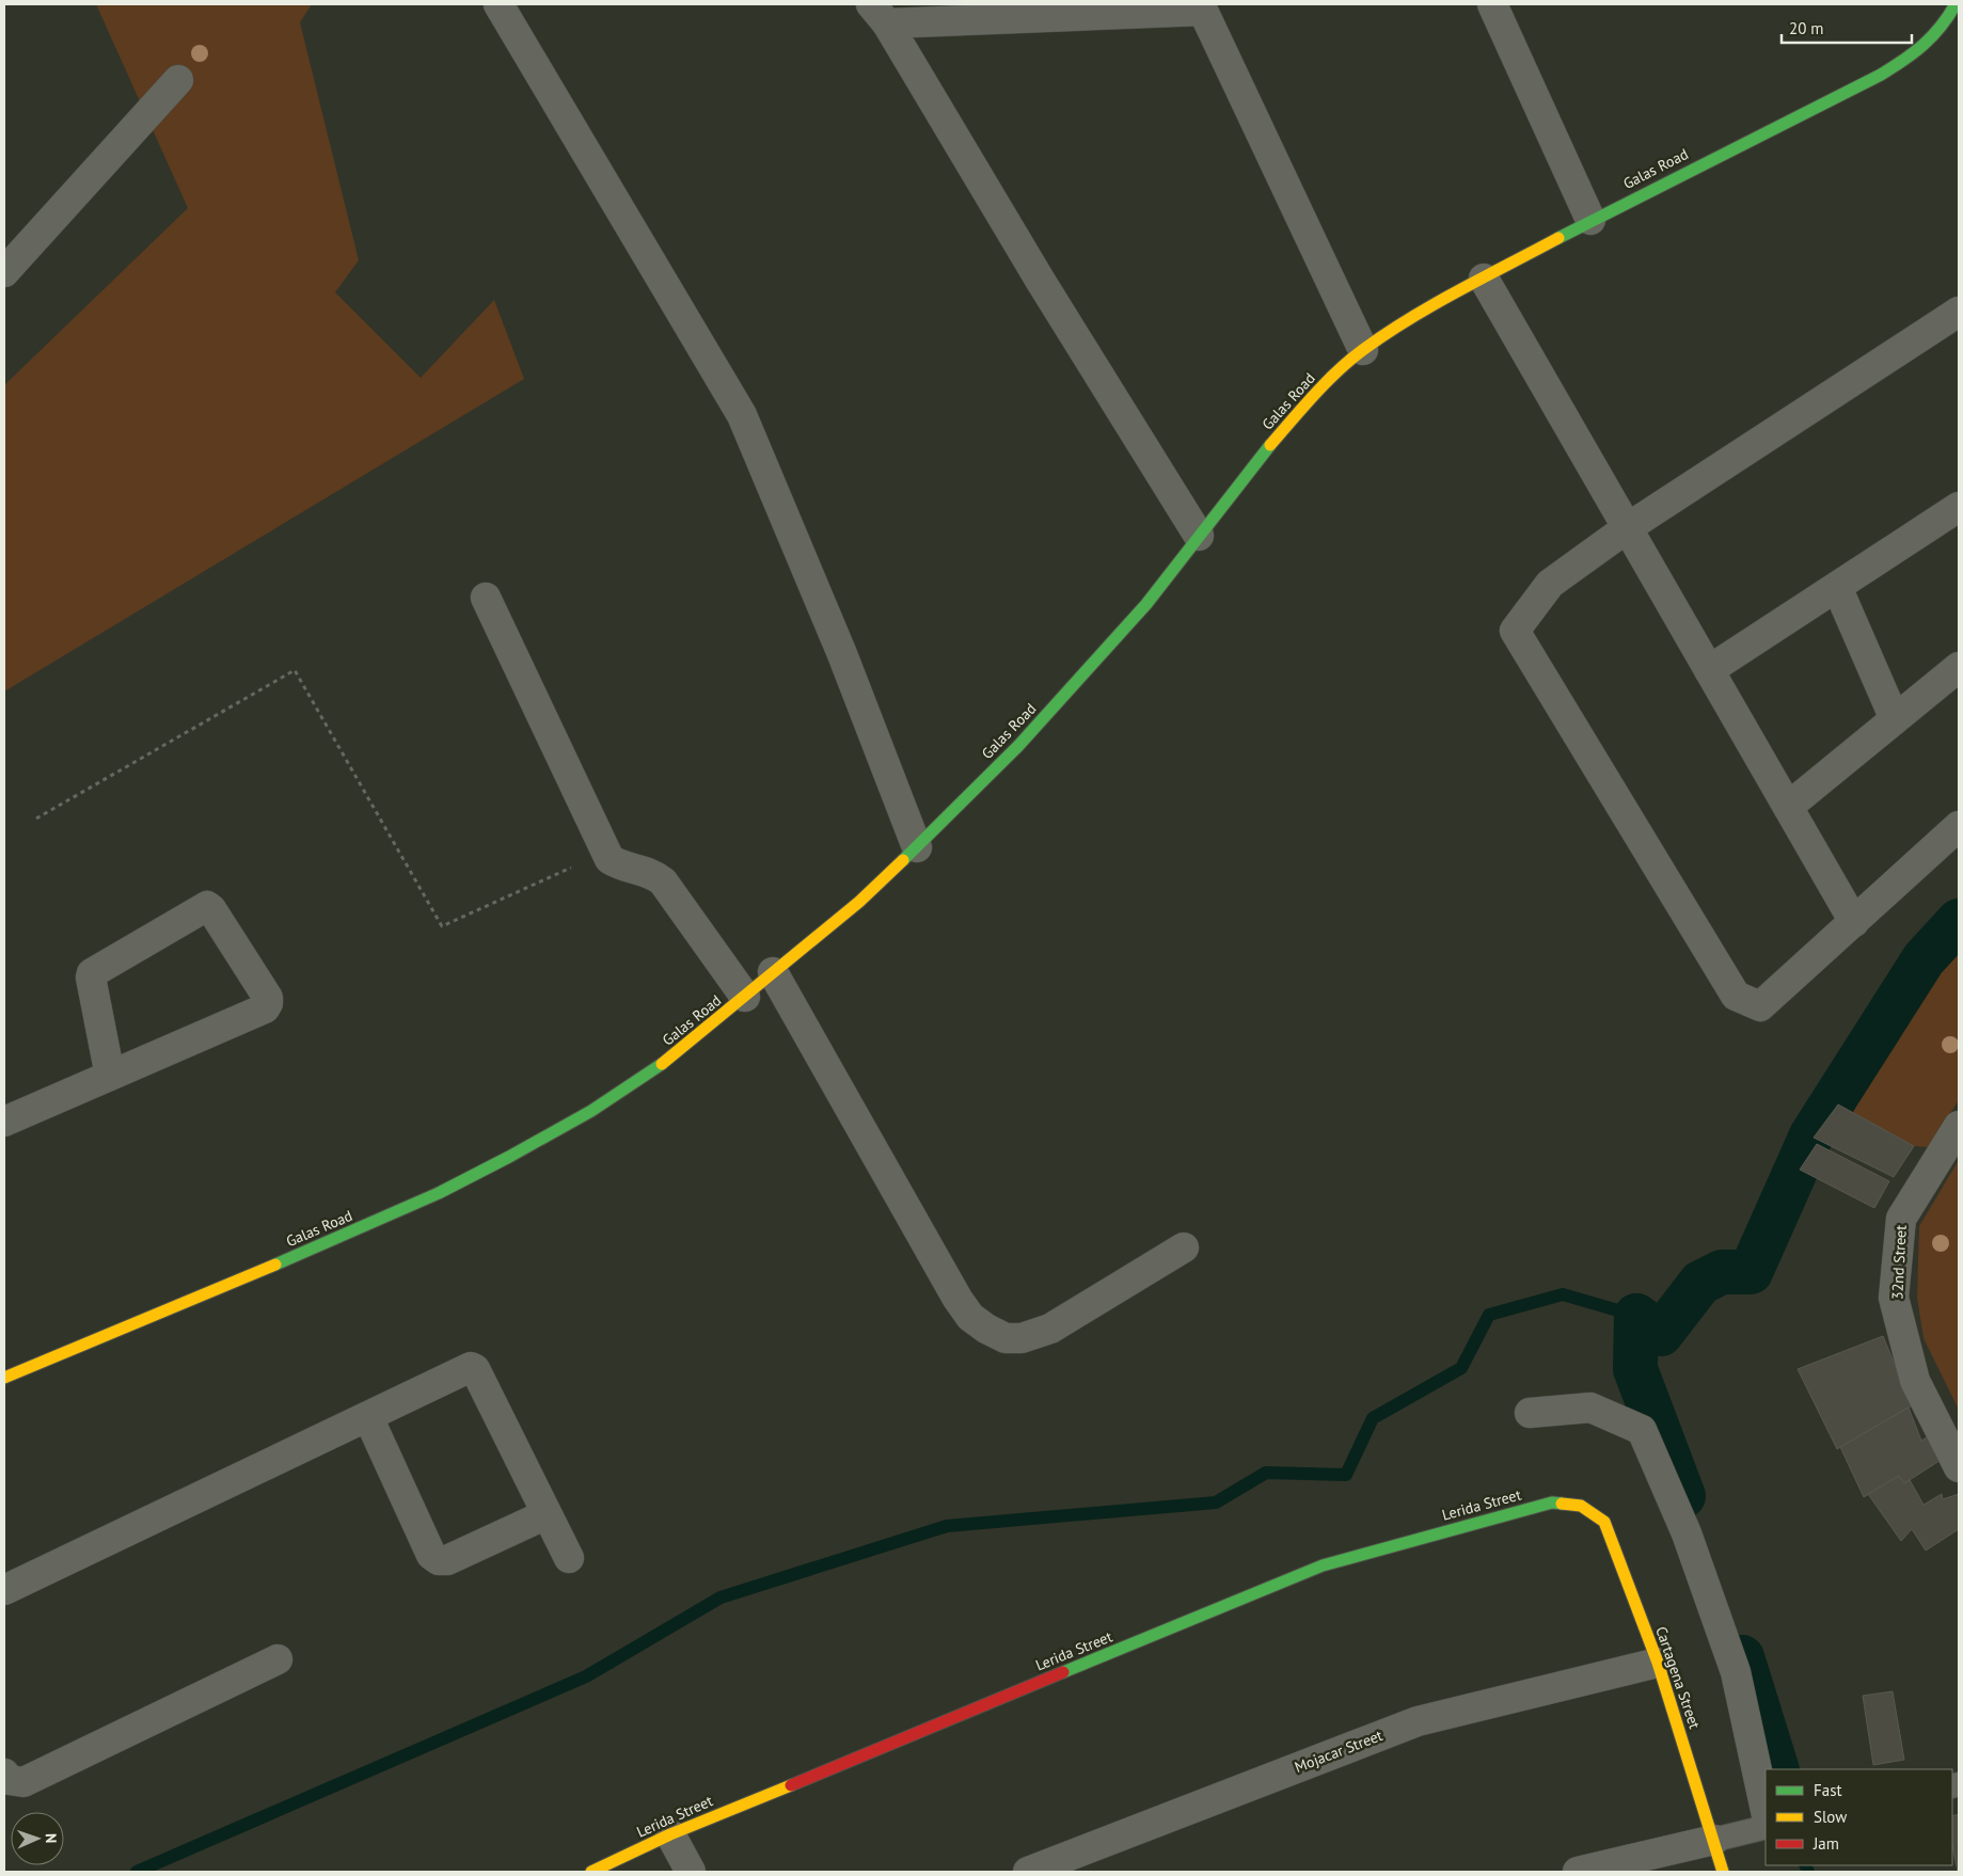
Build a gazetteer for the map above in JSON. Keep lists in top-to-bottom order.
{
  "streets": {
    "street": [
      "Galas Road",
      "32nd Street",
      "Lerida Street",
      "Cartagena Street",
      "Mojacar Street"
    ]
  },
  "crossings": [
    ["Lerida Street", "Cartagena Street"],
    ["Cartagena Street", "Mojacar Street"]
  ],
  "legend": ["Fast", "Slow", "Jam"],
  "scale_bar": "20 m",
  "north": "right"
}
